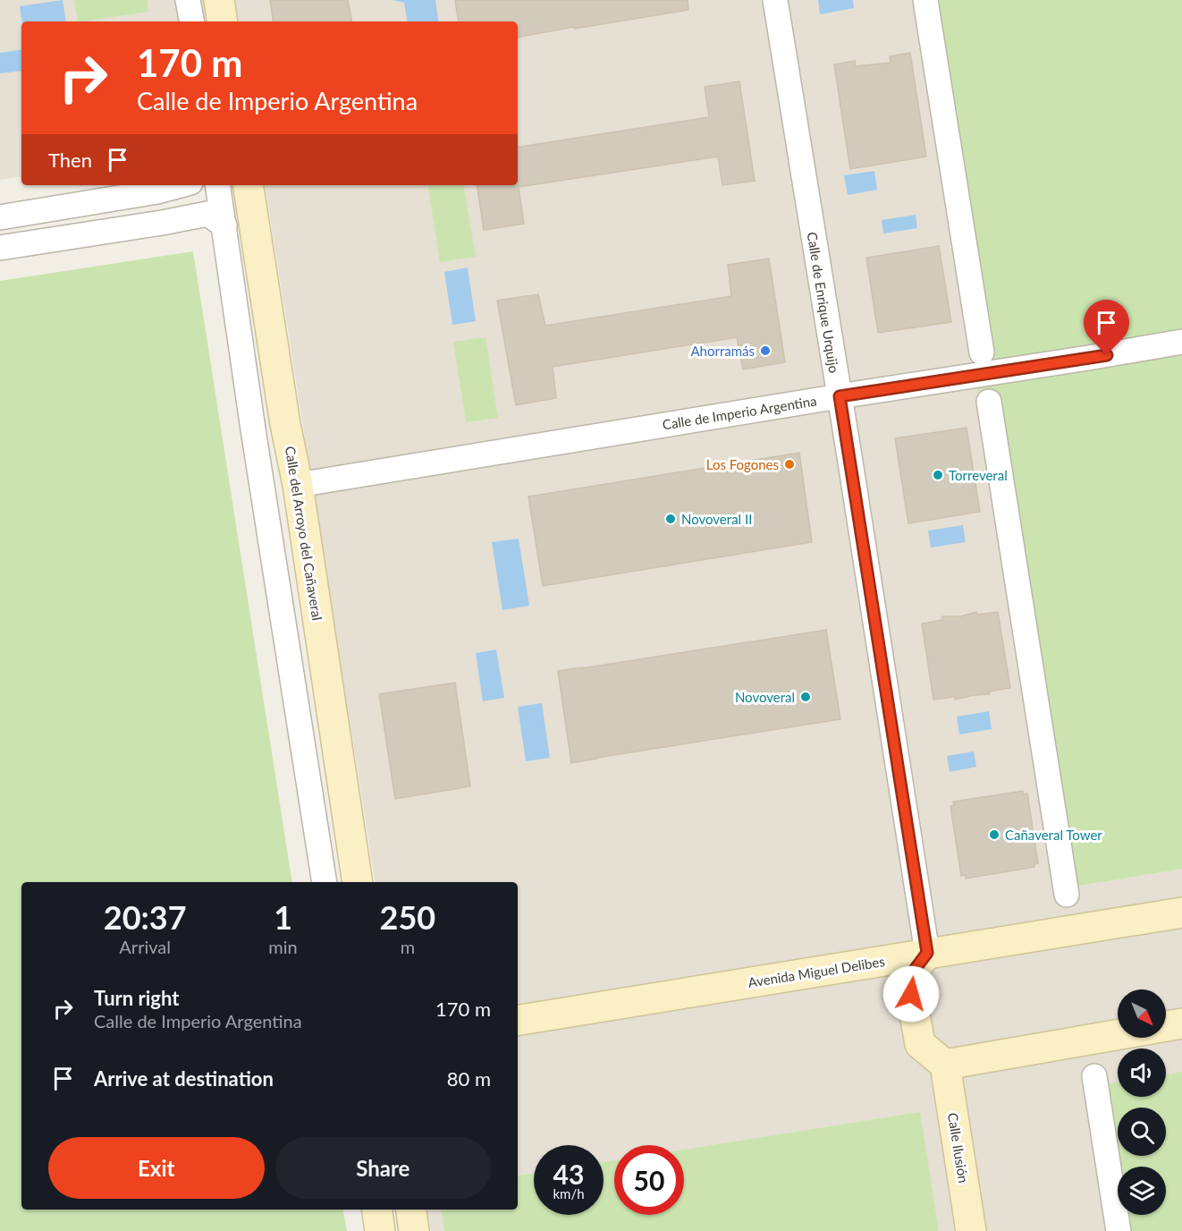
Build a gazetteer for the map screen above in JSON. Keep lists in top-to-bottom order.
{
  "streets": {
    "main road": ["Calle del Arroyo del Cañaveral", "Avenida Miguel Delibes", "Calle Ilusión"],
    "street": ["Calle de Enrique Urquijo", "Calle de Imperio Argentina"]
  },
  "crossings": [
    ["Calle de Enrique Urquijo", "Calle de Imperio Argentina"],
    ["Calle de Enrique Urquijo", "Avenida Miguel Delibes"],
    ["Calle de Imperio Argentina", "Calle del Arroyo del Cañaveral"]
  ],
  "places": [
    "Ahorramás",
    "Los Fogones",
    "Torreveral",
    "Novoveral II",
    "Novoveral",
    "Cañaveral Tower"
  ],
  "north": "bottom right",
  "page": {
    "turn": ["170 m", "Calle de Imperio Argentina"],
    "then": "Then",
    "eta": [
      "20:37",
      "Arrival",
      "1",
      "min",
      "250",
      "m"
    ],
    "list": [
      {
        "name": "Turn right",
        "note": "Calle de Imperio Argentina",
        "value": "170 m"
      },
      {
        "name": "Arrive at destination",
        "value": "80 m"
      }
    ],
    "buttons": ["Exit", "Share"],
    "speed": "43 km/h",
    "limit": "50"
  }
}
